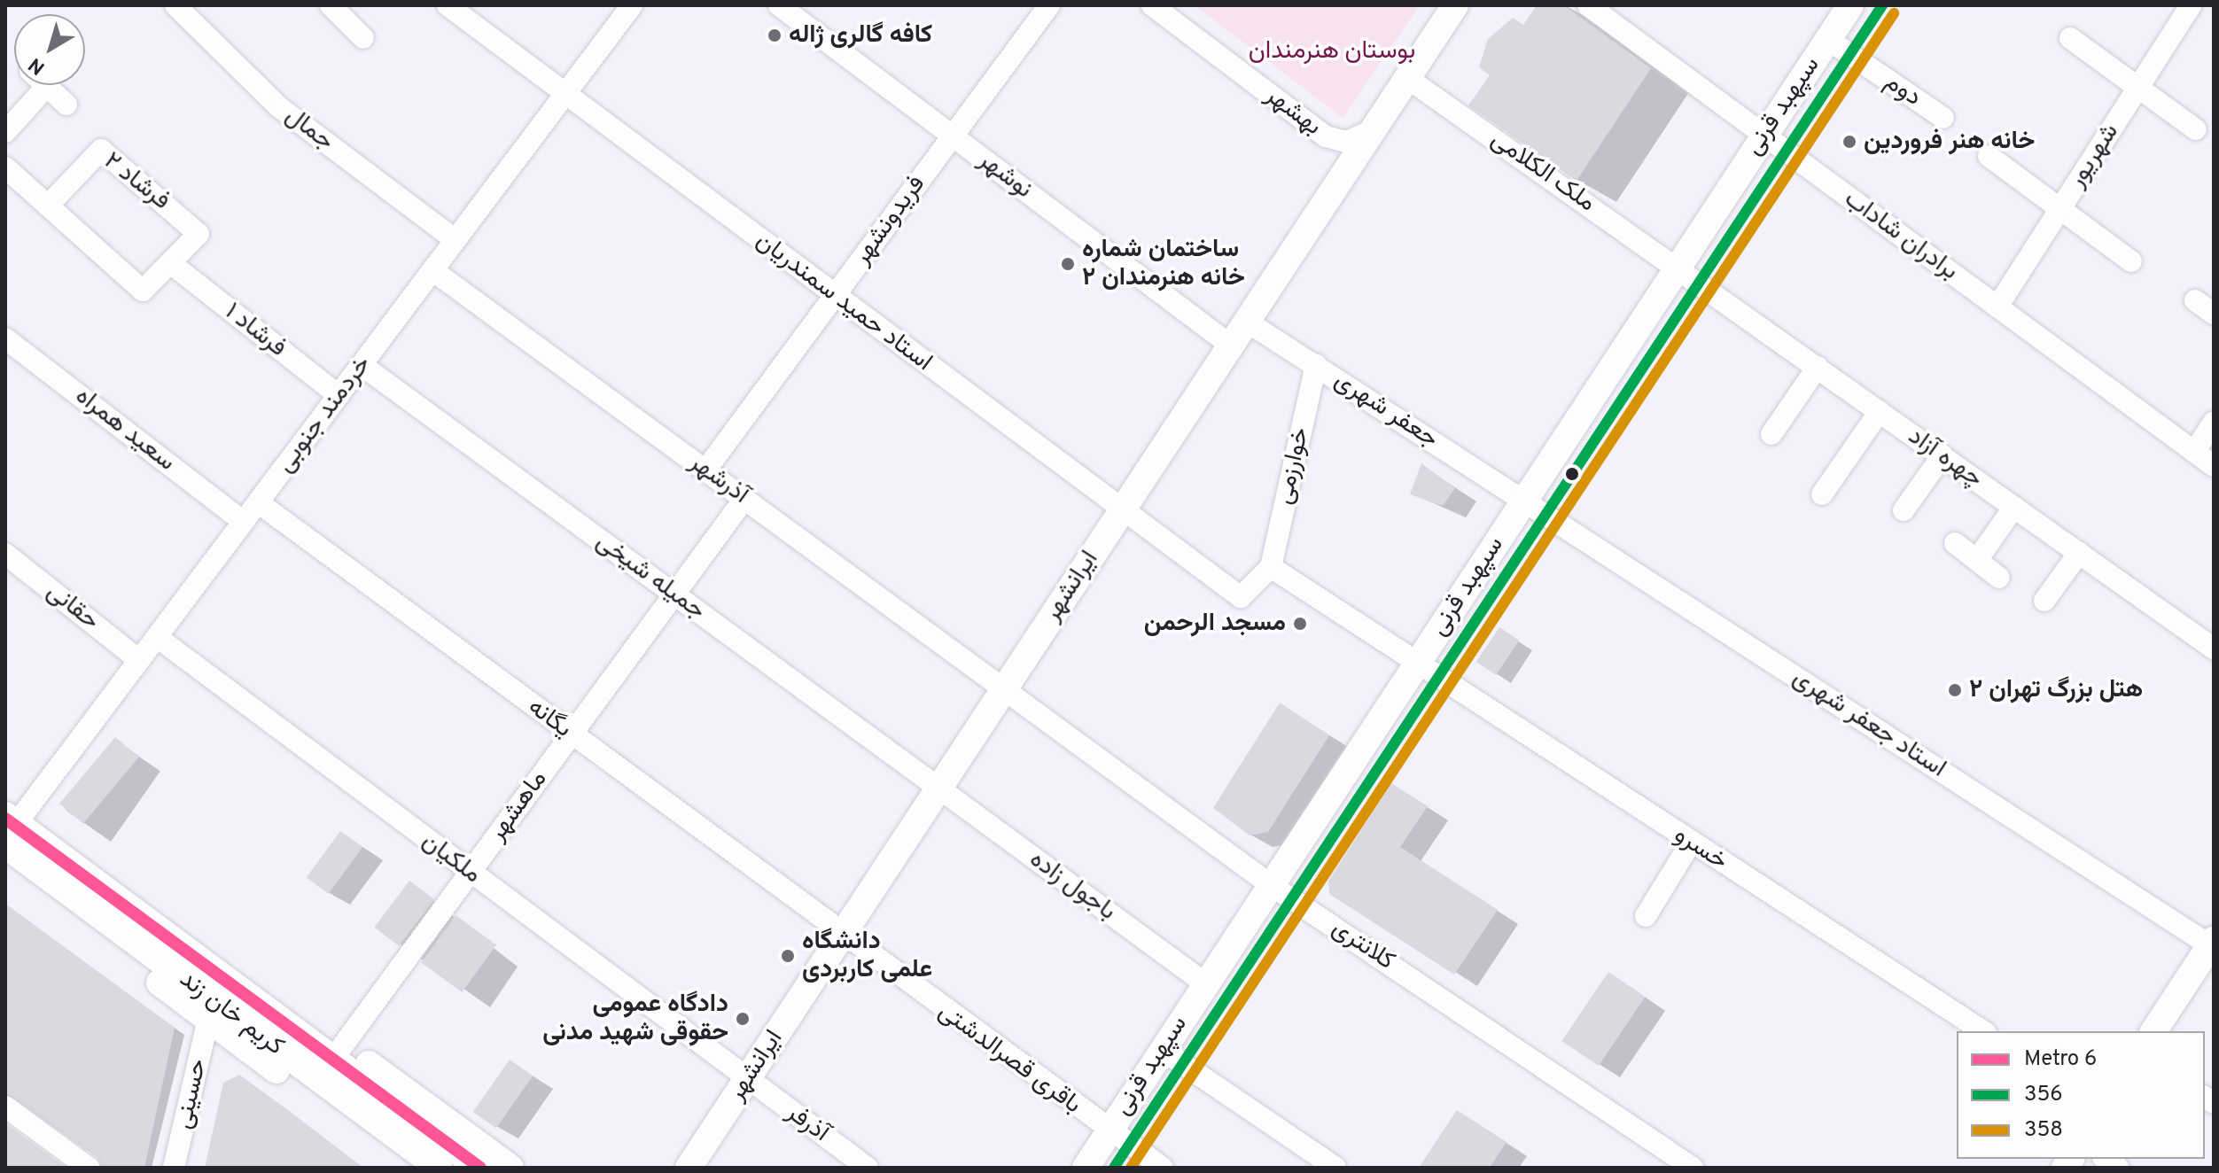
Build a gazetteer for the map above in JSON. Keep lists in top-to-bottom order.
{
  "streets": {
    "main road": ["سپهبد قرنی", "ایرانشهر", "کریم خان زند"],
    "street": [
      "دوم",
      "بهشهر",
      "جمال",
      "شهریور",
      "ملک الکلامی",
      "نوشهر",
      "فرشاد ۲",
      "فریدونشهر",
      "برادران شاداب",
      "استاد حمید سمندریان",
      "فرشاد ۱",
      "جعفر شهری",
      "خردمند جنوبی",
      "سعید همراه",
      "چهره آزاد",
      "خوارزمی",
      "آذرشهر",
      "جمیله شیخی",
      "حقانی",
      "یگانه",
      "استاد جعفر شهری",
      "ماهشهر",
      "خسرو",
      "ملکیان",
      "باجول زاده",
      "کلانتری",
      "باقری قصرالدشتی",
      "حسینی",
      "آذرفر"
    ]
  },
  "crossings": [
    ["دوم", "سپهبد قرنی"],
    ["سپهبد قرنی", "ملک الکلامی"],
    ["سپهبد قرنی", "برادران شاداب"],
    ["سپهبد قرنی", "جعفر شهری"],
    ["سپهبد قرنی", "چهره آزاد"],
    ["سپهبد قرنی", "استاد جعفر شهری"],
    ["سپهبد قرنی", "خسرو"],
    ["سپهبد قرنی", "باجول زاده"],
    ["سپهبد قرنی", "کلانتری"],
    ["سپهبد قرنی", "باقری قصرالدشتی"],
    ["بهشهر", "ایرانشهر"],
    ["جمال", "خردمند جنوبی"],
    ["شهریور", "برادران شاداب"],
    ["ملک الکلامی", "چهره آزاد"],
    ["ملک الکلامی", "ایرانشهر"],
    ["نوشهر", "فریدونشهر"],
    ["نوشهر", "ایرانشهر"],
    ["فرشاد ۲", "فرشاد ۱"],
    ["فریدونشهر", "استاد حمید سمندریان"],
    ["فریدونشهر", "آذرشهر"],
    ["استاد حمید سمندریان", "خردمند جنوبی"],
    ["استاد حمید سمندریان", "خوارزمی"],
    ["استاد حمید سمندریان", "ایرانشهر"],
    ["استاد حمید سمندریان", "خسرو"],
    ["فرشاد ۱", "خردمند جنوبی"],
    ["جعفر شهری", "خوارزمی"],
    ["جعفر شهری", "ایرانشهر"],
    ["جعفر شهری", "استاد جعفر شهری"],
    ["خردمند جنوبی", "سعید همراه"],
    ["خردمند جنوبی", "آذرشهر"],
    ["خردمند جنوبی", "جمیله شیخی"],
    ["خردمند جنوبی", "حقانی"],
    ["خردمند جنوبی", "یگانه"],
    ["خردمند جنوبی", "ملکیان"],
    ["خردمند جنوبی", "کریم خان زند"],
    ["خوارزمی", "خسرو"],
    ["آذرشهر", "ایرانشهر"],
    ["آذرشهر", "ماهشهر"],
    ["آذرشهر", "کلانتری"],
    ["جمیله شیخی", "ایرانشهر"],
    ["جمیله شیخی", "ماهشهر"],
    ["جمیله شیخی", "باجول زاده"],
    ["ایرانشهر", "یگانه"],
    ["ایرانشهر", "ملکیان"],
    ["ایرانشهر", "باجول زاده"],
    ["ایرانشهر", "کلانتری"],
    ["ایرانشهر", "باقری قصرالدشتی"],
    ["ایرانشهر", "آذرفر"],
    ["یگانه", "ماهشهر"],
    ["یگانه", "باقری قصرالدشتی"],
    ["ماهشهر", "ملکیان"],
    ["ماهشهر", "کریم خان زند"],
    ["ملکیان", "آذرفر"],
    ["کریم خان زند", "حسینی"]
  ],
  "parks": ["بوستان هنرمندان"],
  "places": [
    "کافه گالری ژاله",
    "خانه هنر فروردین",
    "ساختمان شماره ۲ خانه هنرمندان",
    "مسجد الرحمن",
    "هتل بزرگ تهران ۲",
    "دانشگاه علمی کاربردی",
    "دادگاه عمومی حقوقی شهید مدنی"
  ],
  "lines": ["transit line 356", "transit line 358", "metro line 6"],
  "legend": ["Metro 6", "356", "358"],
  "north": "bottom left"
}
